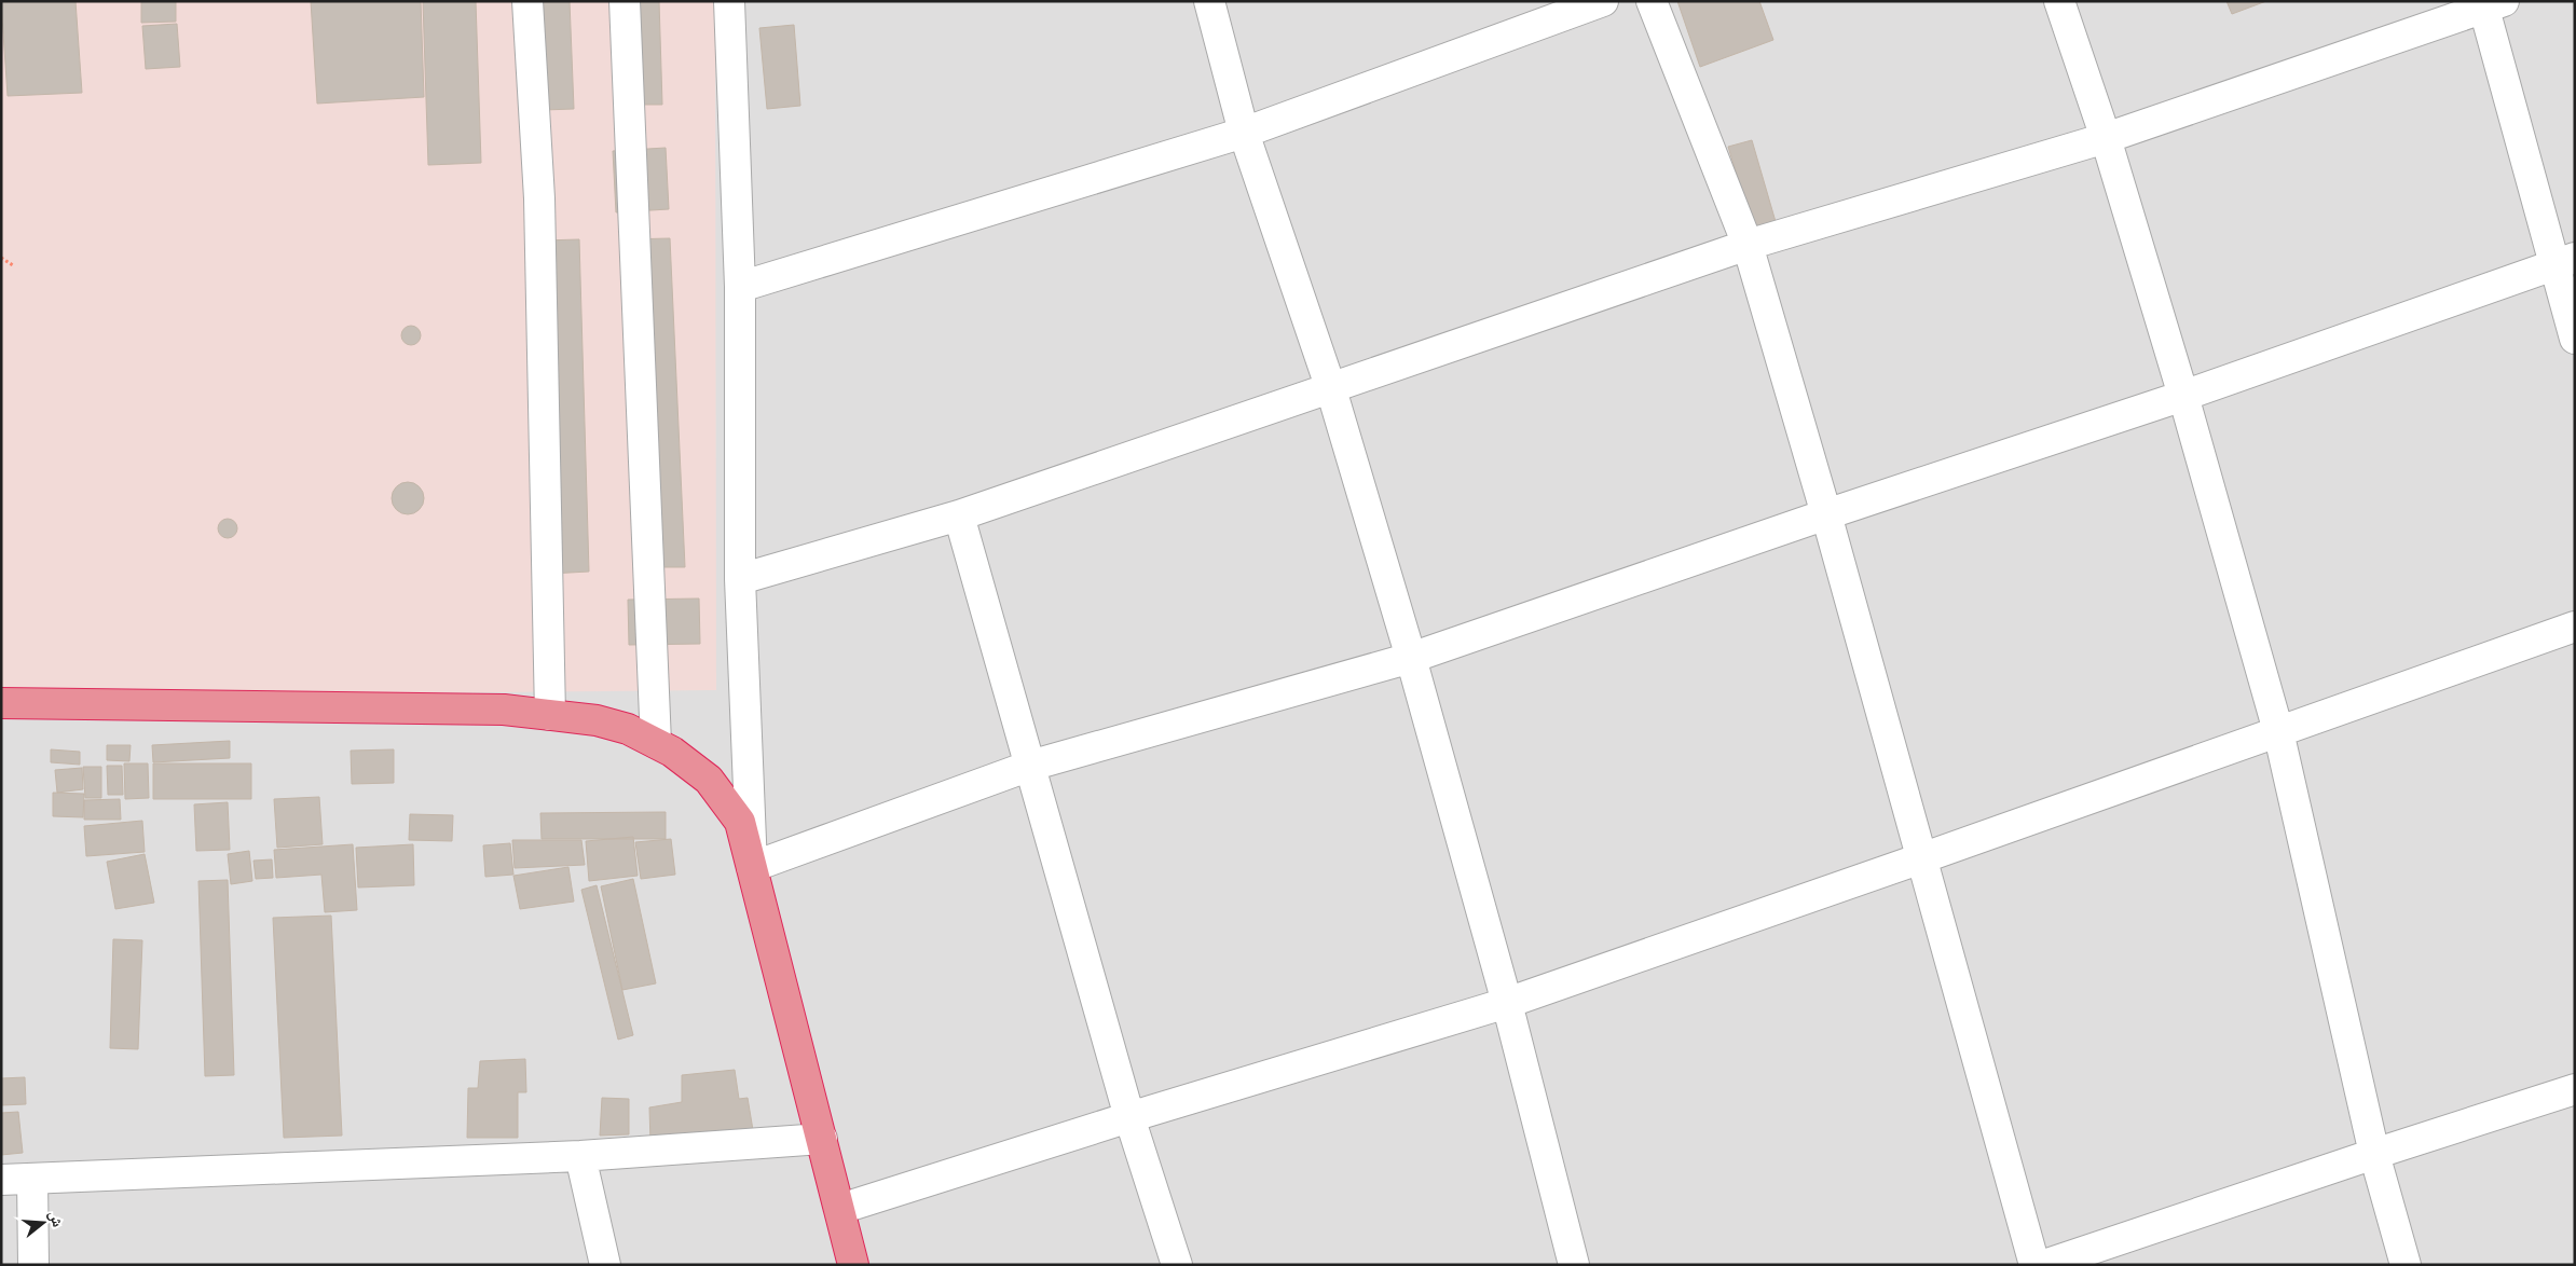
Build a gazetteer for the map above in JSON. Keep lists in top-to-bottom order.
{
  "north": "right"
}
